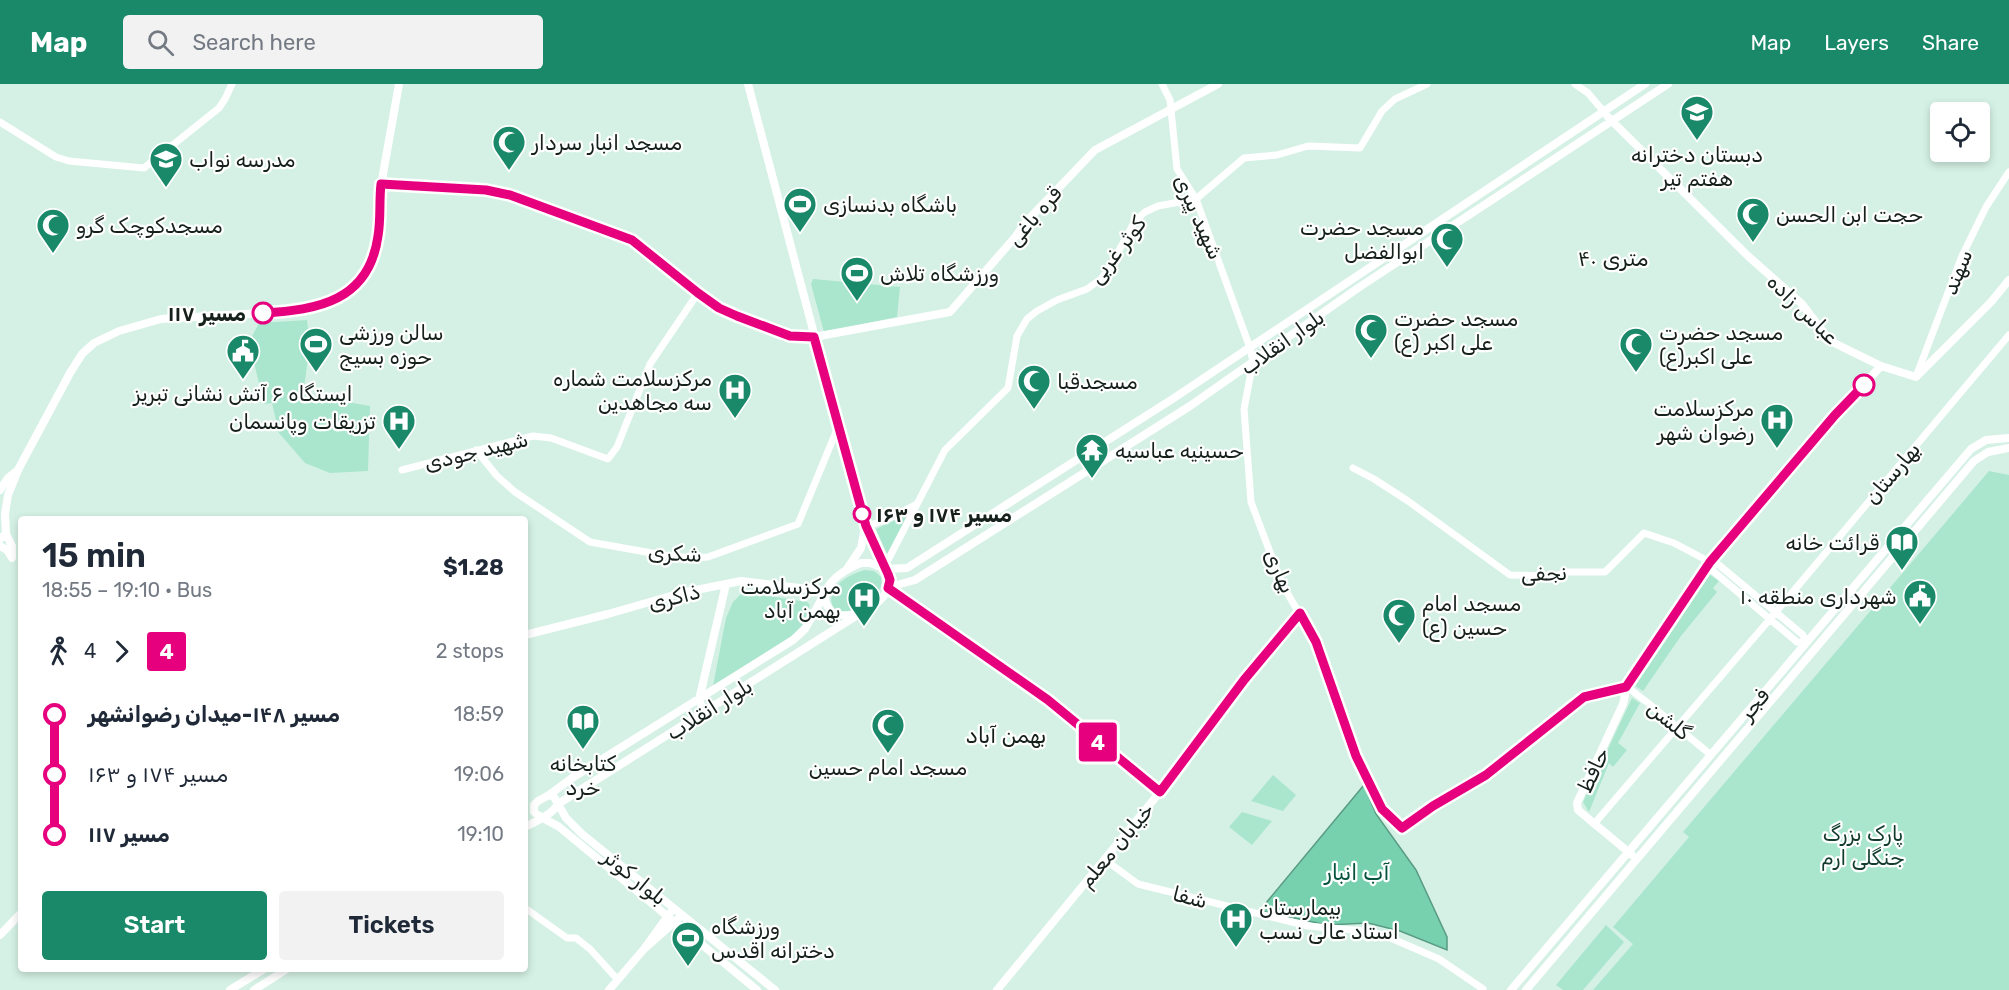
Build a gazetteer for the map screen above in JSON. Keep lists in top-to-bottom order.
{
  "streets": {
    "main road": [
      "قره باغی",
      "عباس زاده",
      "بلوار انقلاب",
      "ذاکری",
      "فجر",
      "حافظ",
      "خیابان معلم",
      "بلوار کوثر"
    ],
    "street": [
      "شهید پیری",
      "کوثر غربی",
      "سهند",
      "شهید جودی",
      "بهارستان",
      "شکری",
      "بهاری",
      "نجفی",
      "گلشن",
      "شفا"
    ]
  },
  "crossings": [
    ["قره باغی", "شهید پیری"],
    ["قره باغی", "شهید جودی"],
    ["شهید پیری", "کوثر غربی"],
    ["شهید پیری", "بلوار انقلاب"],
    ["شهید پیری", "بهاری"],
    ["کوثر غربی", "بلوار انقلاب"],
    ["کوثر غربی", "ذاکری"],
    ["سهند", "عباس زاده"],
    ["عباس زاده", "بلوار انقلاب"],
    ["بلوار انقلاب", "بهاری"],
    ["بلوار انقلاب", "ذاکری"],
    ["بلوار انقلاب", "بلوار کوثر"],
    ["شهید جودی", "شکری"],
    ["بهاری", "گلشن"],
    ["بهاری", "حافظ"],
    ["بهاری", "خیابان معلم"],
    ["فجر", "گلشن"],
    ["فجر", "حافظ"],
    ["گلشن", "حافظ"],
    ["خیابان معلم", "شفا"]
  ],
  "districts": ["۴۰ متری", "بهمن آباد"],
  "water": ["آب انبار"],
  "parks": ["پارک بزرگ جنگلی ارم"],
  "places": {
    "school or university": ["دبستان دخترانه هفتم تیر", "مدرسه نواب"],
    "mosque": [
      "مسجد انبار سردار",
      "حجت ابن الحسن",
      "مسجدکوچک گرو",
      "مسجد حضرت ابوالفضل",
      "مسجد حضرت علی اکبر (ع)",
      "مسجد حضرت علی اکبر(ع)",
      "مسجدقبا",
      "مسجد امام حسین (ع)",
      "مسجد امام حسین"
    ],
    "sports": [
      "باشگاه بدنسازی",
      "ورزشگاه تلاش",
      "سالن ورزشی حوزه بسیج",
      "ورزشگاه دخترانه اقدس"
    ],
    "other": ["مسیر ۱۱۷", "مسیر ۱۷۴ و ۱۶۳"],
    "public building": ["ایستگاه ۶ آتش نشانی تبریز", "شهرداری منطقه ۱۰"],
    "hospital": [
      "مرکزسلامت شماره سه مجاهدین",
      "مرکزسلامت رضوان شهر",
      "تزریقات وپانسمان",
      "مرکزسلامت بهمن آباد",
      "بیمارستان استاد عالی نسب"
    ],
    "temple": ["حسینیه عباسیه"],
    "library": ["قرائت خانه", "کتابخانه خرد"]
  },
  "lines": ["bus line 4"],
  "page": {
    "header": "Map",
    "search": "Search here",
    "nav": ["Map", "Layers", "Share"],
    "on_map": "4",
    "heading": ["15 min", "18:55 – 19:10 · Bus", "$1.28"],
    "legs": ["4", "4", "2 stops"],
    "list": [
      {
        "name": "مسیر ۱۴۸-میدان رضوانشهر",
        "value": "18:59"
      },
      {
        "name": "مسیر ۱۷۴ و ۱۶۳",
        "value": "19:06"
      },
      {
        "name": "مسیر ۱۱۷",
        "value": "19:10"
      }
    ],
    "buttons": ["Start", "Tickets"]
  }
}
